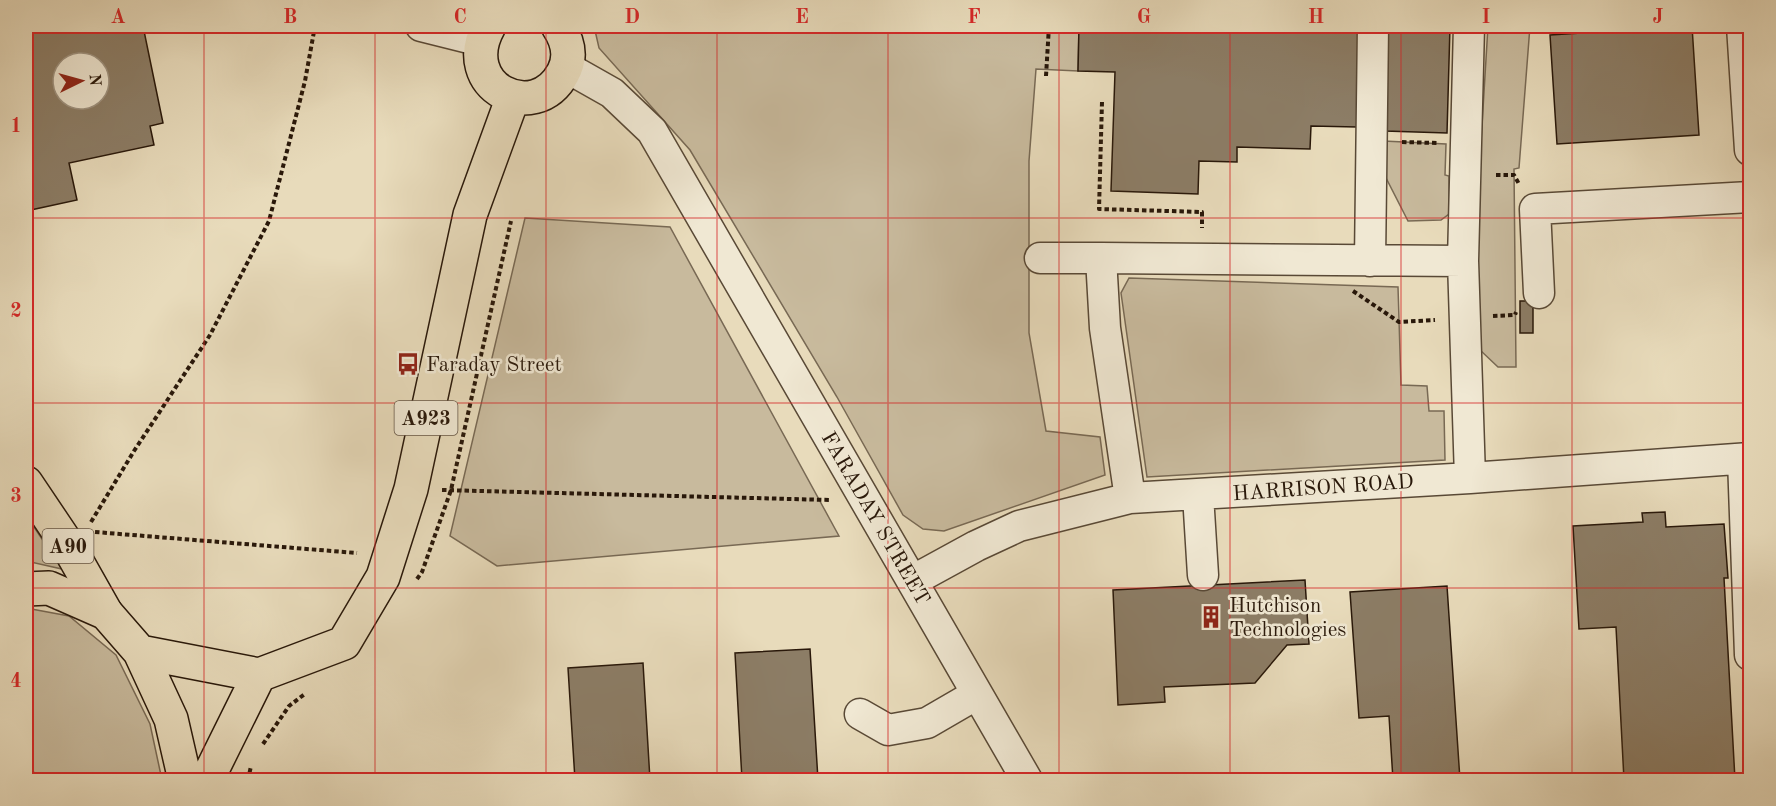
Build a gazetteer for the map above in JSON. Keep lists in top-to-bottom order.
{
  "streets": {
    "main road": ["A923", "A90"],
    "street": ["HARRISON ROAD", "FARADAY STREET"]
  },
  "crossings": [
    ["HARRISON ROAD", "FARADAY STREET"]
  ],
  "places": {
    "bus stop": ["Faraday Street"],
    "building": ["Hutchison Technologies"]
  },
  "north": "right",
  "grid": {
    "columns": [
      "A",
      "B",
      "C",
      "D",
      "E",
      "F",
      "G",
      "H",
      "I",
      "J"
    ],
    "rows": [
      "1",
      "2",
      "3",
      "4"
    ]
  }
}
